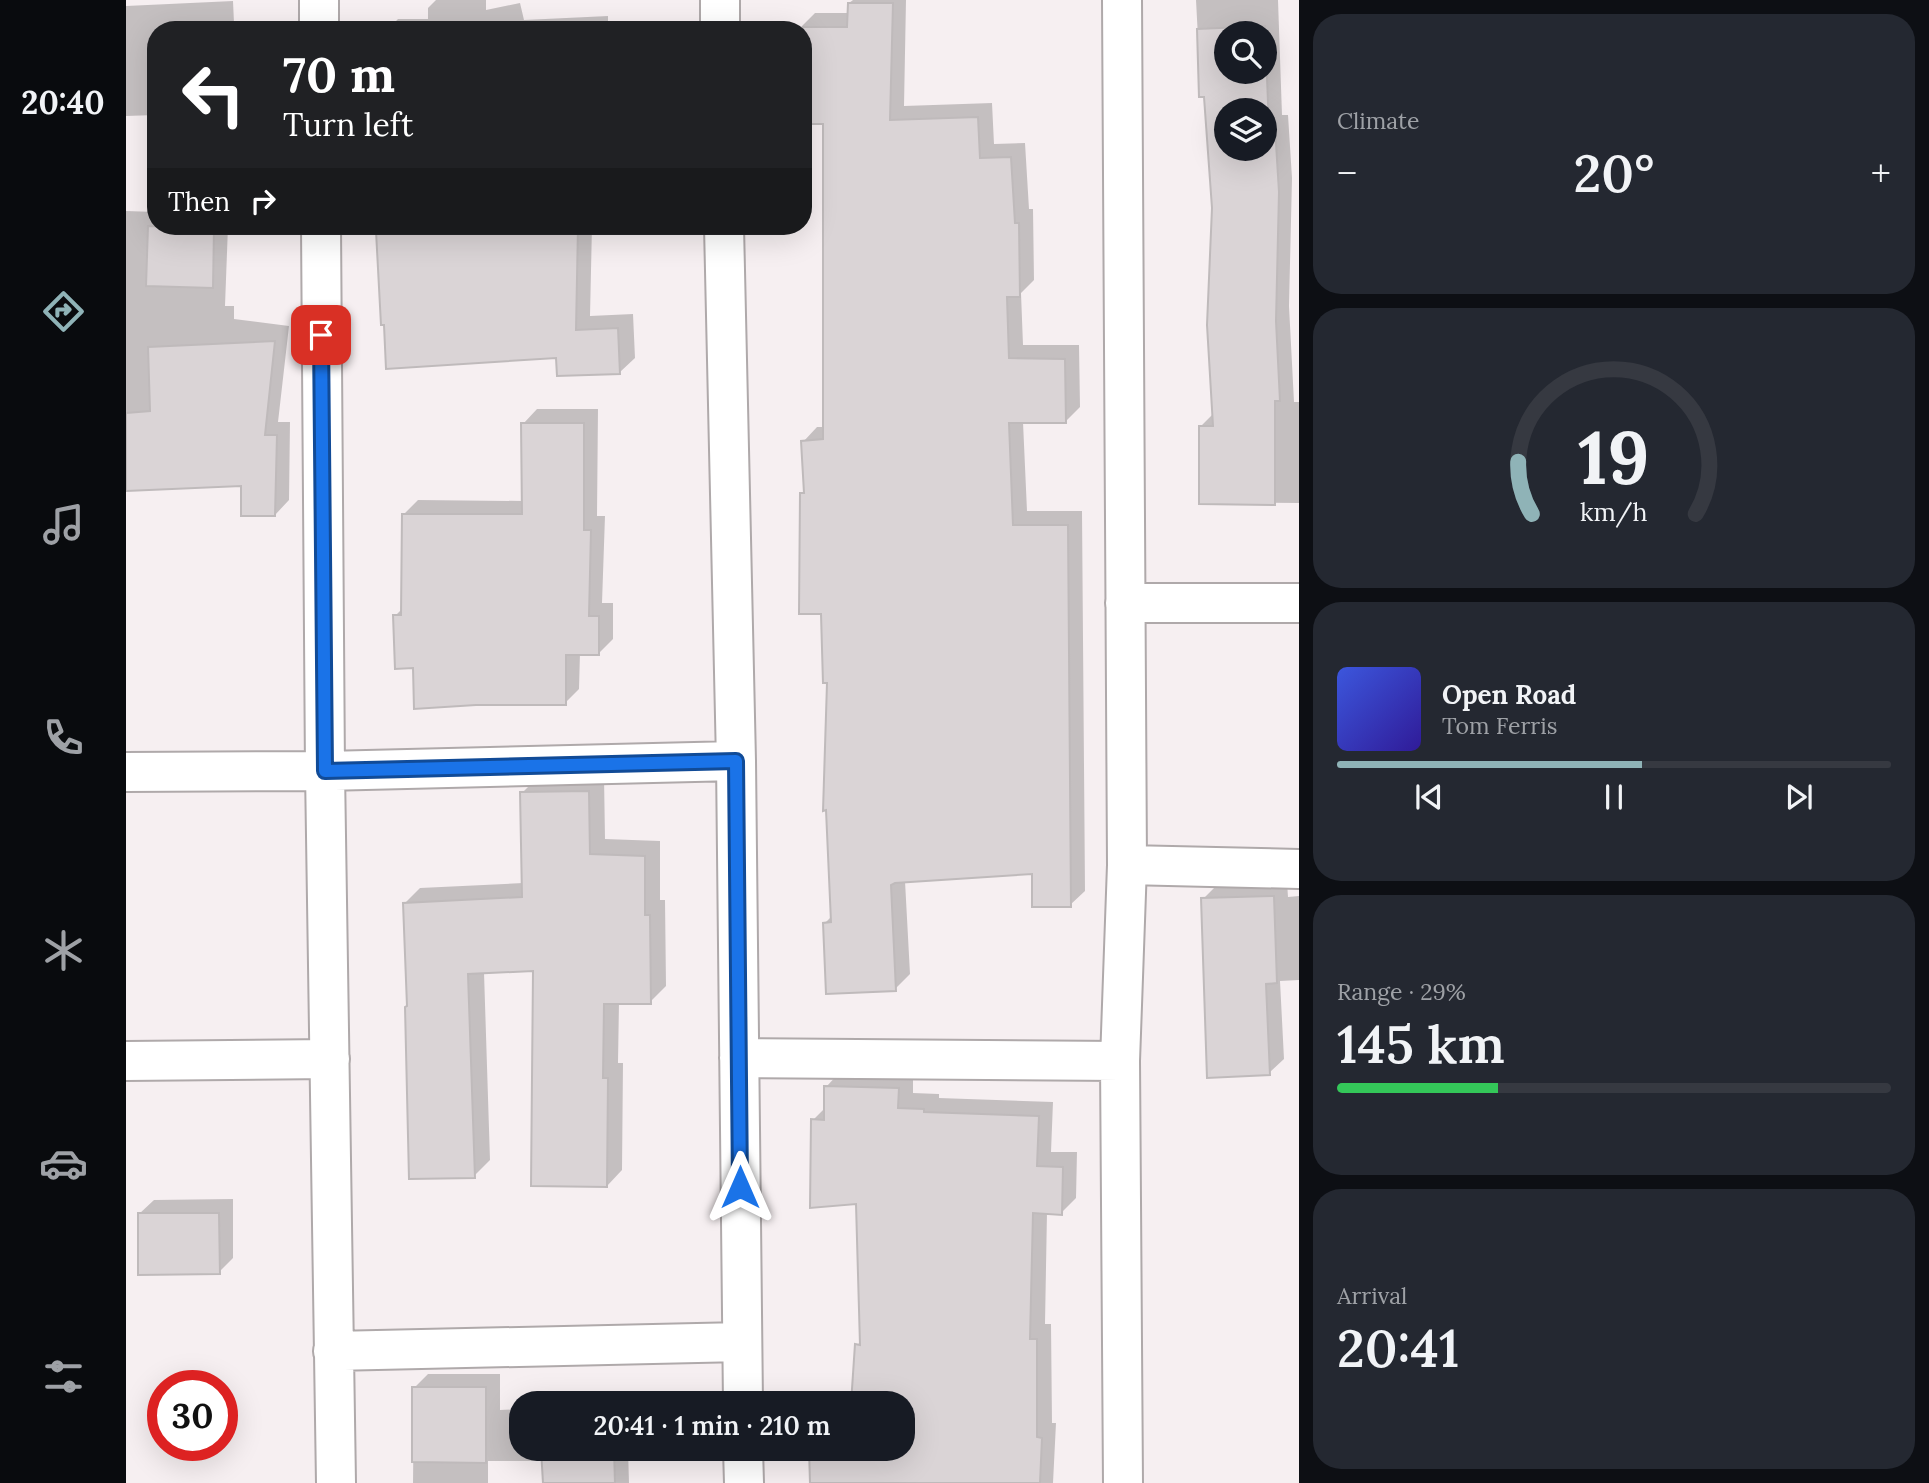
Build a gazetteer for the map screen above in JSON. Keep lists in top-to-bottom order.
{
  "page": {
    "tabs": "20:40",
    "tile": [
      "Climate",
      ["Range · 29%", "145 km"],
      ["Arrival", "20:41"]
    ],
    "turn": ["70 m", "Turn left"],
    "heat": ["−", "20°", "+"],
    "then": "Then",
    "song": ["Open Road", "Tom Ferris"],
    "limit": "30",
    "trip": "20:41 · 1 min · 210 m",
    "gauge": ["19", "km/h"]
  }
}
